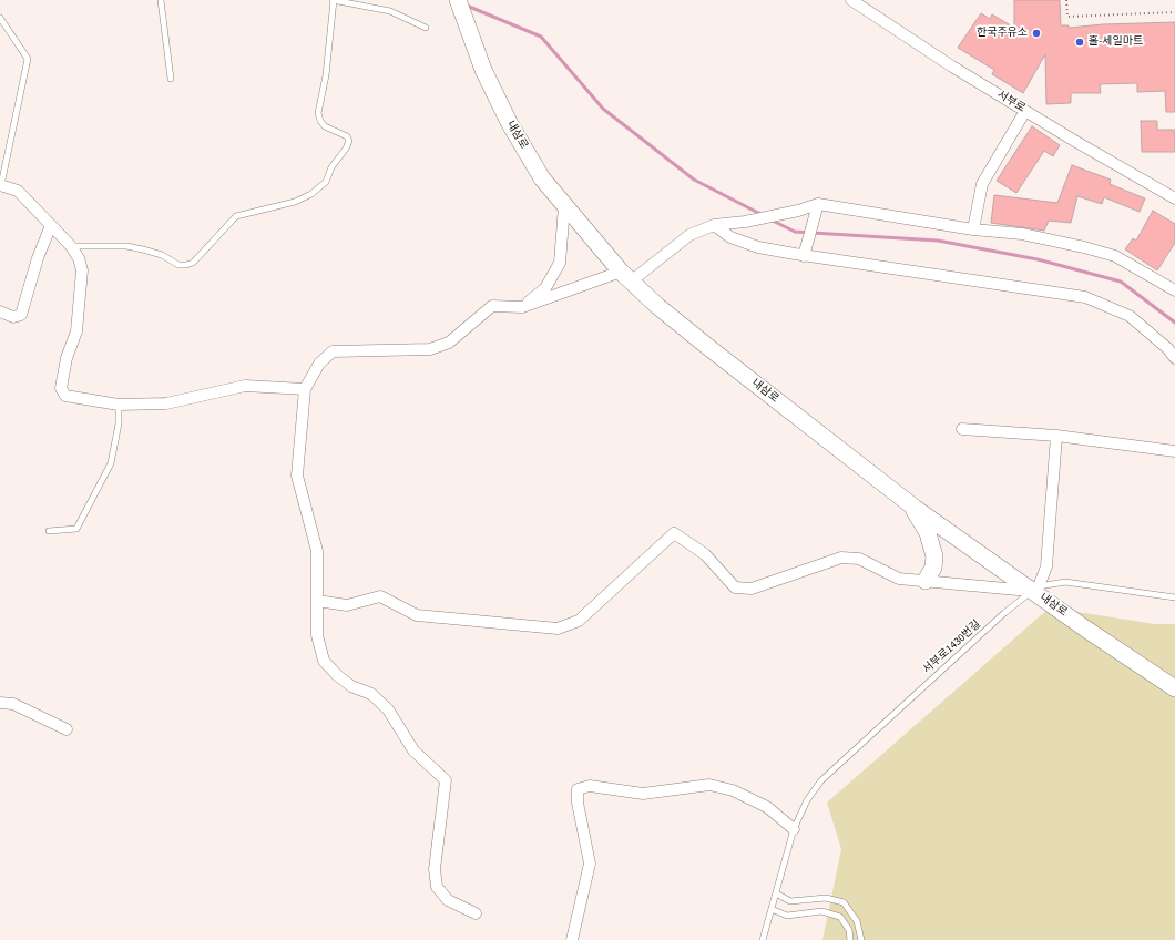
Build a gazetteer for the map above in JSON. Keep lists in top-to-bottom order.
{
  "streets": {
    "main road": ["내삼로"],
    "street": ["서부로"],
    "lane": ["서부로1430번길"]
  },
  "crossings": [
    ["내삼로", "서부로1430번길"]
  ],
  "places": ["한국주유소", "홀-세일마트"]
}
